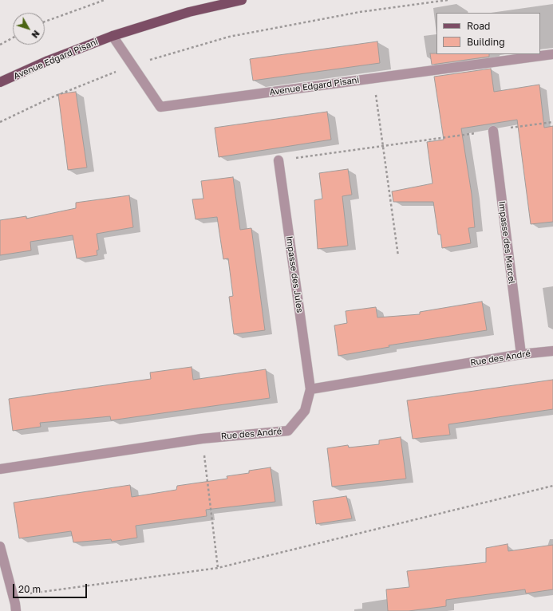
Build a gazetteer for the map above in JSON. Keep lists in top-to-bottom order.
{
  "streets": {
    "main road": ["Avenue Edgard Pisani"],
    "street": ["Impasse des Marcel", "Impasse des Jules", "Rue des André"]
  },
  "crossings": [
    ["Impasse des Marcel", "Rue des André"],
    ["Impasse des Jules", "Rue des André"]
  ],
  "legend": ["Road", "Building"],
  "scale_bar": "20 m",
  "north": "bottom right"
}
